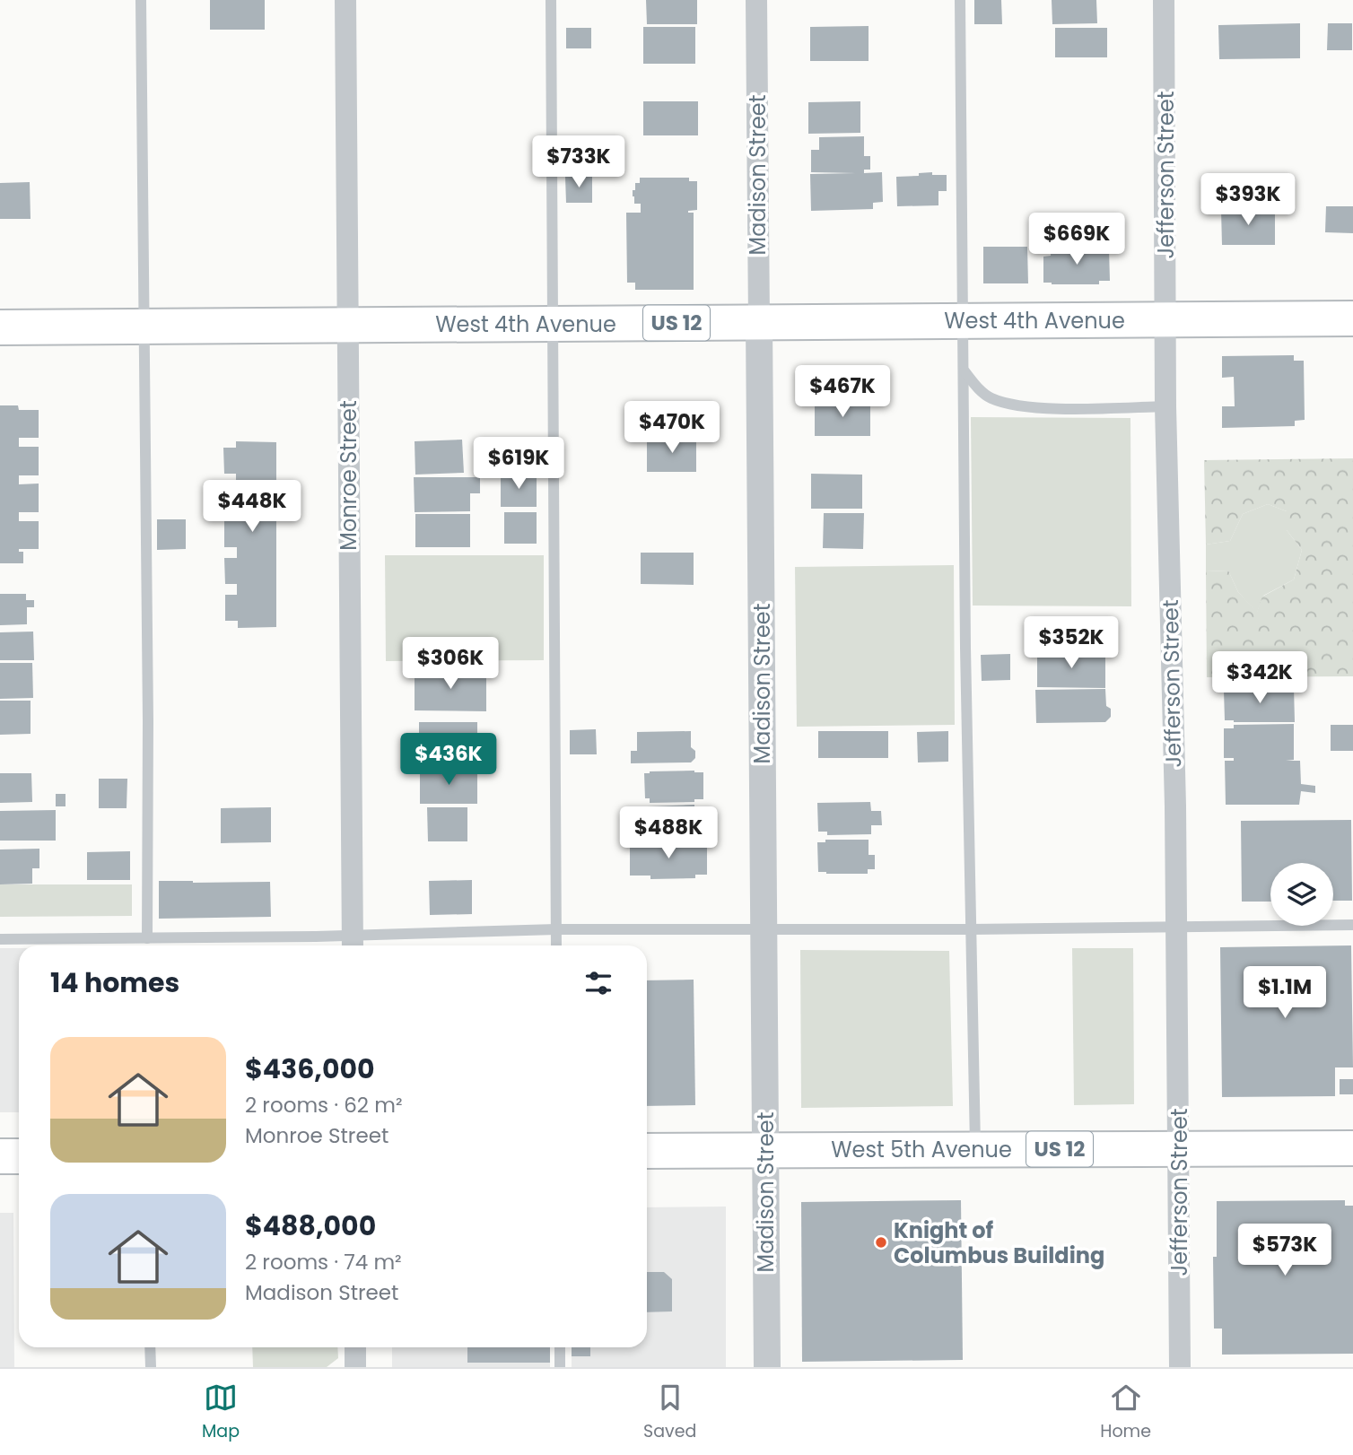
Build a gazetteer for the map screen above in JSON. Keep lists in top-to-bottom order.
{
  "streets": {
    "main road": ["West 4th Avenue", "US 12", "West 5th Avenue"],
    "street": ["Madison Street", "Jefferson Street", "Monroe Street"]
  },
  "crossings": [
    ["Madison Street", "West 4th Avenue"],
    ["Madison Street", "West 5th Avenue"],
    ["Jefferson Street", "West 4th Avenue"],
    ["Jefferson Street", "West 5th Avenue"],
    ["West 4th Avenue", "Monroe Street"]
  ],
  "places": ["Knight of Columbus Building"],
  "page": {
    "price": [
      "$733K",
      "$393K",
      "$669K",
      "$467K",
      "$470K",
      "$619K",
      "$448K",
      "$352K",
      "$306K",
      "$342K",
      "$436K",
      "$488K",
      "$1.1M",
      "$573K"
    ],
    "heading": "14 homes",
    "list": [
      {
        "name": "$436,000",
        "note": "2 rooms · 62 m² · Monroe Street"
      },
      {
        "name": "$488,000",
        "note": "2 rooms · 74 m² · Madison Street"
      }
    ],
    "tabs": ["Map", "Saved", "Home"]
  }
}
